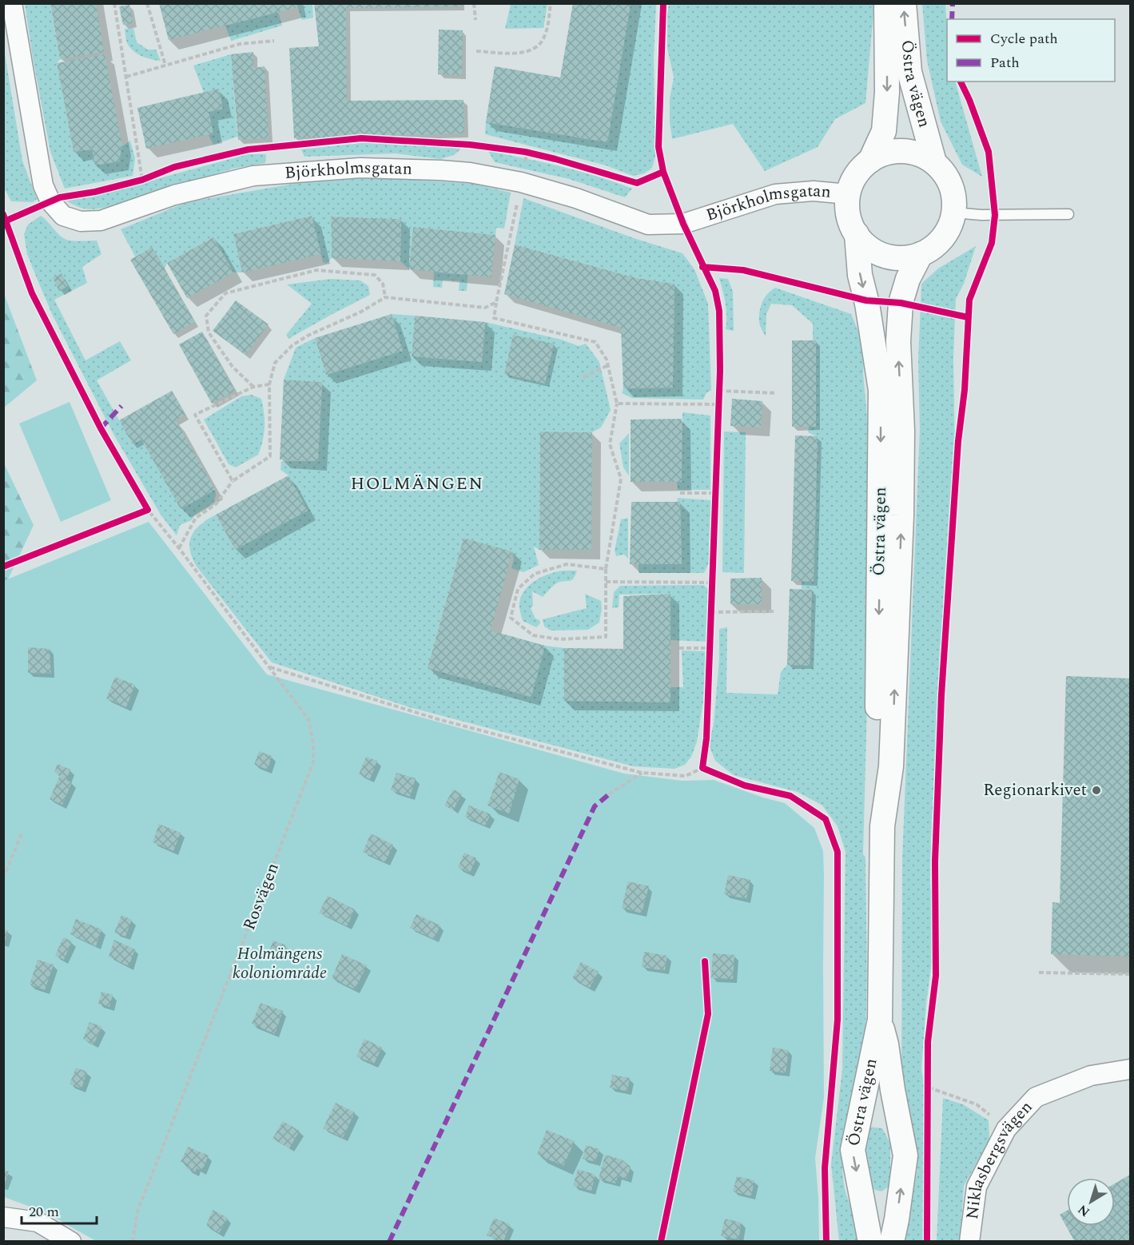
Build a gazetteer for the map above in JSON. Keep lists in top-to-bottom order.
{
  "streets": {
    "street": ["Östra vägen", "Björkholmsgatan", "Niklasbergsvägen"],
    "path": ["Rosvägen"]
  },
  "crossings": [
    ["Östra vägen", "Björkholmsgatan"]
  ],
  "districts": ["HOLMÄNGEN"],
  "parks": ["Holmängens koloniområde"],
  "places": ["Regionarkivet"],
  "legend": ["Cycle path", "Path"],
  "scale_bar": "20 m",
  "north": "bottom left"
}
